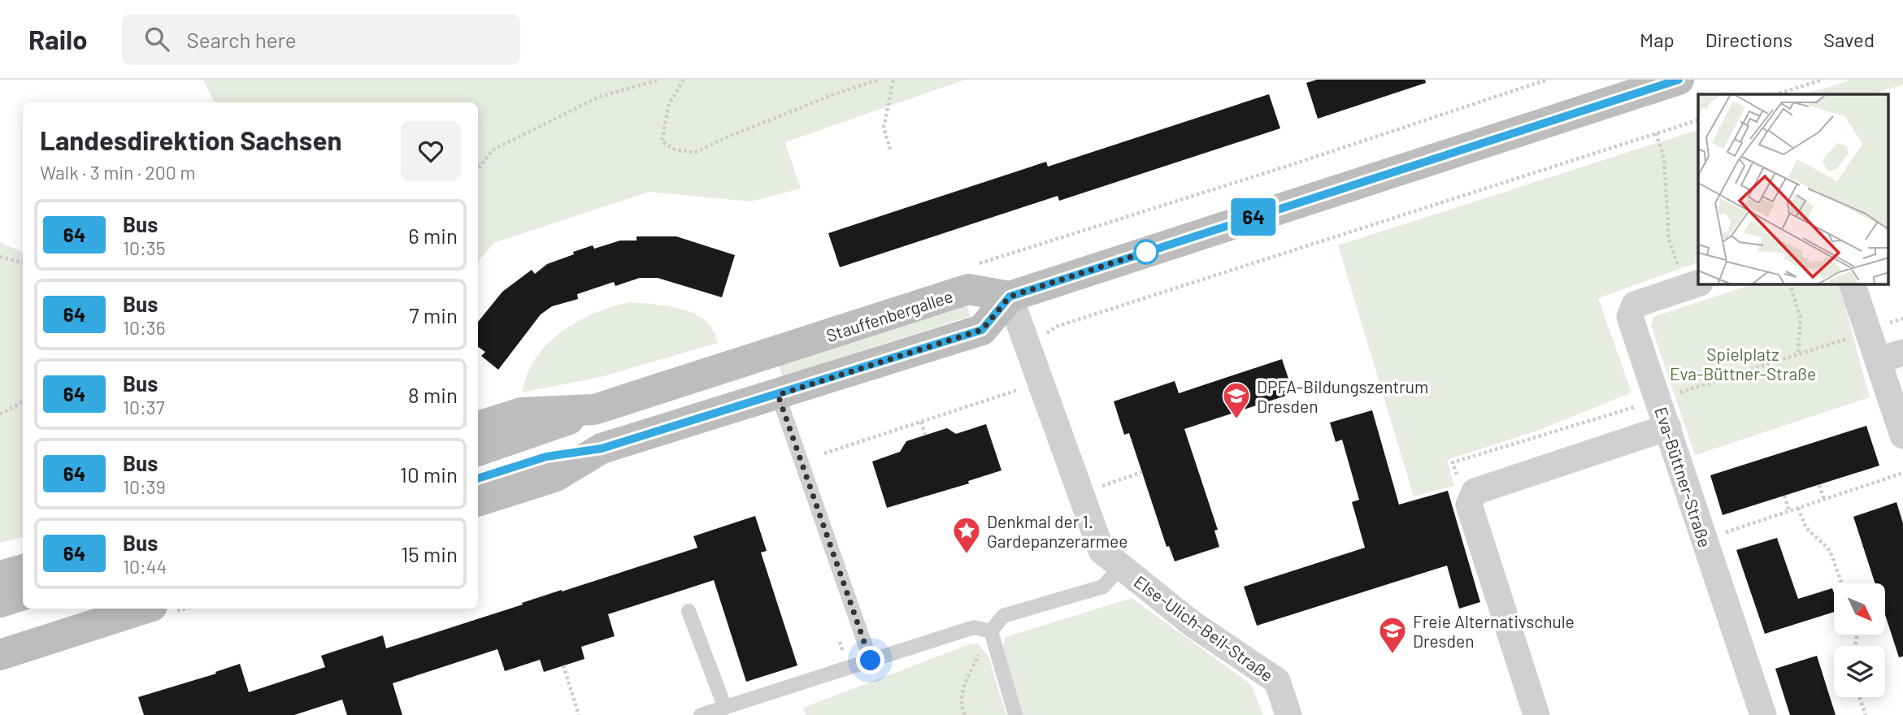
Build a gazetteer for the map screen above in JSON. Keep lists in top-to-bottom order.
{
  "streets": {
    "main road": ["Stauffenbergallee"],
    "street": ["Eva-Büttner-Straße", "Else-Ulich-Beil-Straße"]
  },
  "crossings": [
    ["Stauffenbergallee", "Else-Ulich-Beil-Straße"]
  ],
  "parks": ["Spielplatz Eva-Büttner-Straße"],
  "places": {
    "school or university": ["DPFA-Bildungszentrum Dresden", "Freie Alternativschule Dresden"],
    "place": ["Denkmal der 1. Gardepanzerarmee"]
  },
  "lines": ["bus line 64"],
  "north": "bottom right",
  "page": {
    "header": "Railo",
    "search": "Search here",
    "nav": ["Map", "Directions", "Saved"],
    "on_map": "64",
    "heading": ["Landesdirektion Sachsen", "Walk · 3 min · 200 m"],
    "list": [
      {
        "mark": "64",
        "name": "Bus",
        "note": "10:35",
        "value": "6 min"
      },
      {
        "mark": "64",
        "name": "Bus",
        "note": "10:36",
        "value": "7 min"
      },
      {
        "mark": "64",
        "name": "Bus",
        "note": "10:37",
        "value": "8 min"
      },
      {
        "mark": "64",
        "name": "Bus",
        "note": "10:39",
        "value": "10 min"
      },
      {
        "mark": "64",
        "name": "Bus",
        "note": "10:44",
        "value": "15 min"
      }
    ]
  }
}
